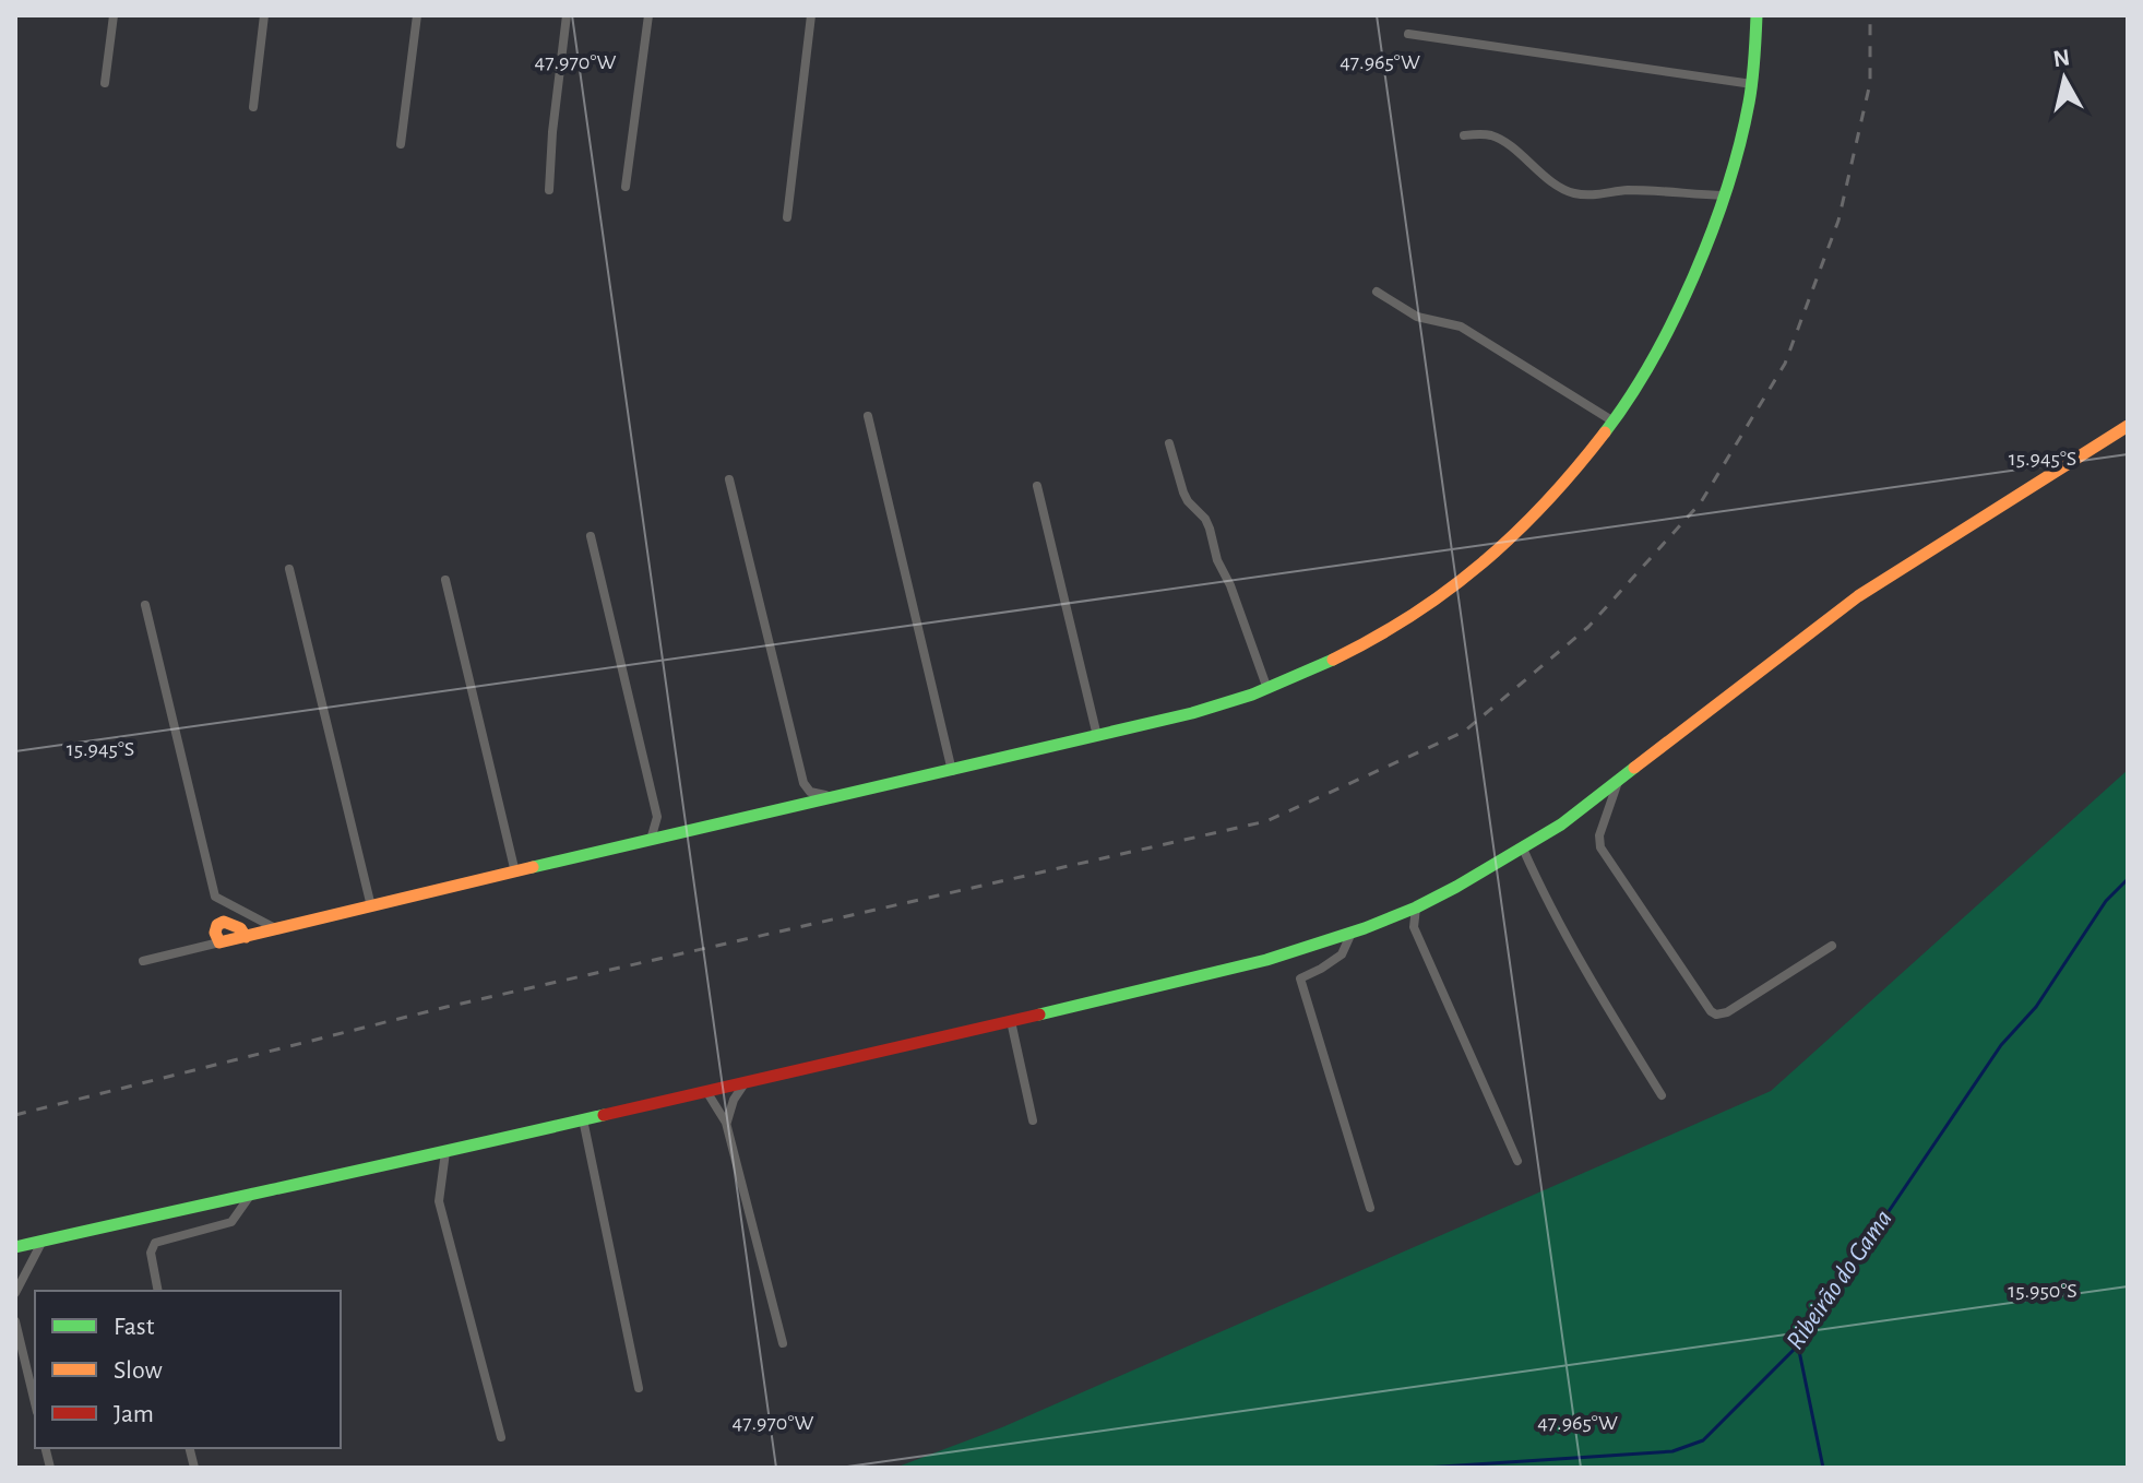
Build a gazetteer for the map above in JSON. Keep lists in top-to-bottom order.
{
  "water": ["Ribeirão do Gama"],
  "legend": ["Fast", "Slow", "Jam"],
  "north": "top",
  "coordinates": [
    "47.970°W",
    "47.965°W",
    "15.945°S",
    "15.950°S"
  ]
}
